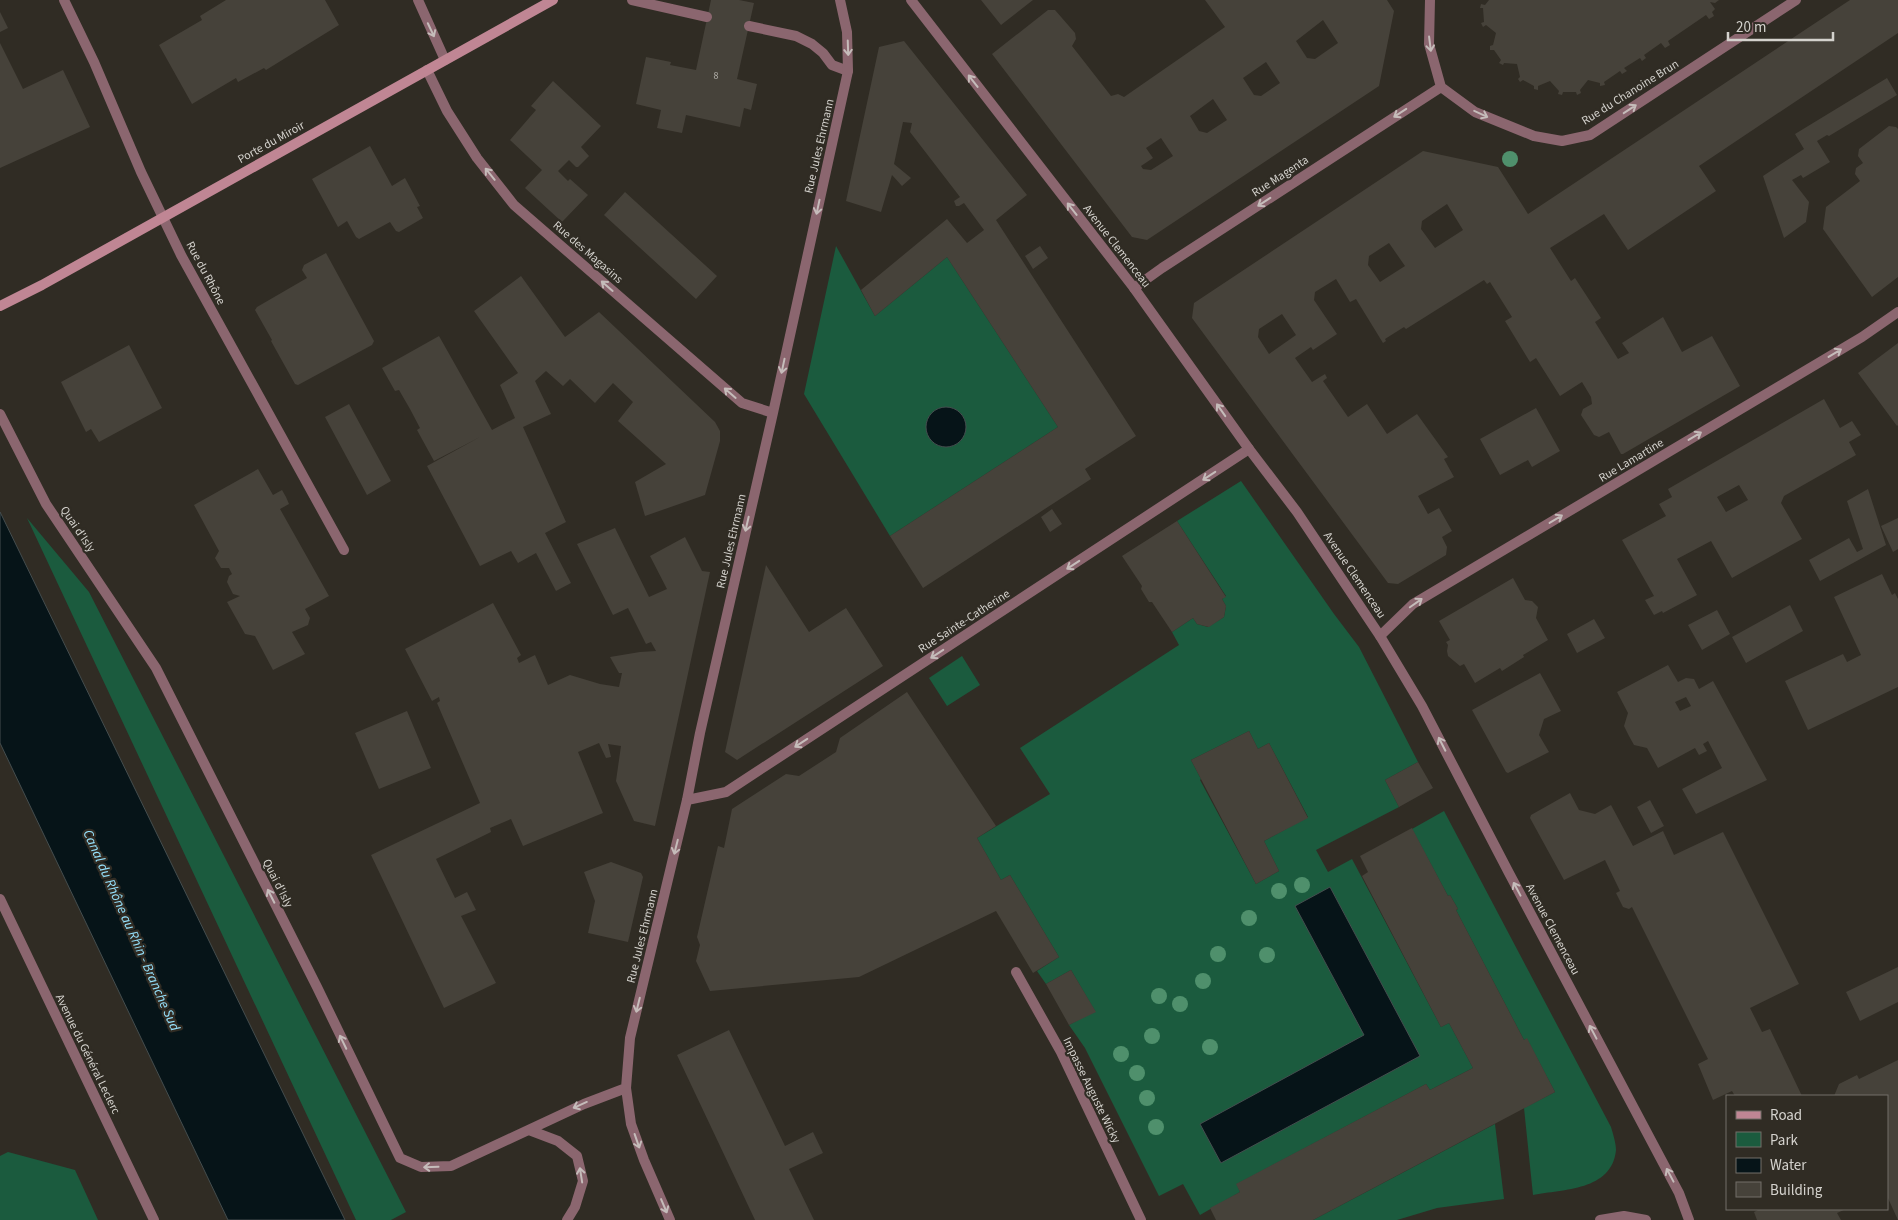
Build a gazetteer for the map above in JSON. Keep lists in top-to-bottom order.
{
  "streets": {
    "main road": ["Porte du Miroir"],
    "street": [
      "Rue du Chanoine Brun",
      "Rue Jules Ehrmann",
      "Rue Magenta",
      "Avenue Clemenceau",
      "Rue des Magasins",
      "Rue du Rhône",
      "Rue Lamartine",
      "Quai d'Isly",
      "Rue Sainte-Catherine",
      "Avenue du Général Leclerc",
      "Impasse Auguste Wicky"
    ]
  },
  "crossings": [
    ["Rue du Chanoine Brun", "Rue Magenta"],
    ["Porte du Miroir", "Rue des Magasins"],
    ["Porte du Miroir", "Rue du Rhône"],
    ["Rue Jules Ehrmann", "Rue des Magasins"],
    ["Rue Jules Ehrmann", "Quai d'Isly"],
    ["Rue Jules Ehrmann", "Rue Sainte-Catherine"],
    ["Rue Magenta", "Avenue Clemenceau"],
    ["Avenue Clemenceau", "Rue Lamartine"],
    ["Avenue Clemenceau", "Rue Sainte-Catherine"]
  ],
  "one_way": [
    "Rue du Chanoine Brun",
    "Rue Jules Ehrmann",
    "Rue Magenta",
    "Avenue Clemenceau",
    "Rue des Magasins",
    "Rue Lamartine",
    "Quai d'Isly",
    "Rue Sainte-Catherine"
  ],
  "water": ["Canal du Rhône au Rhin - Branche Sud"],
  "house_numbers": ["8"],
  "legend": [
    "Road",
    "Park",
    "Water",
    "Building"
  ],
  "scale_bar": "20 m"
}
